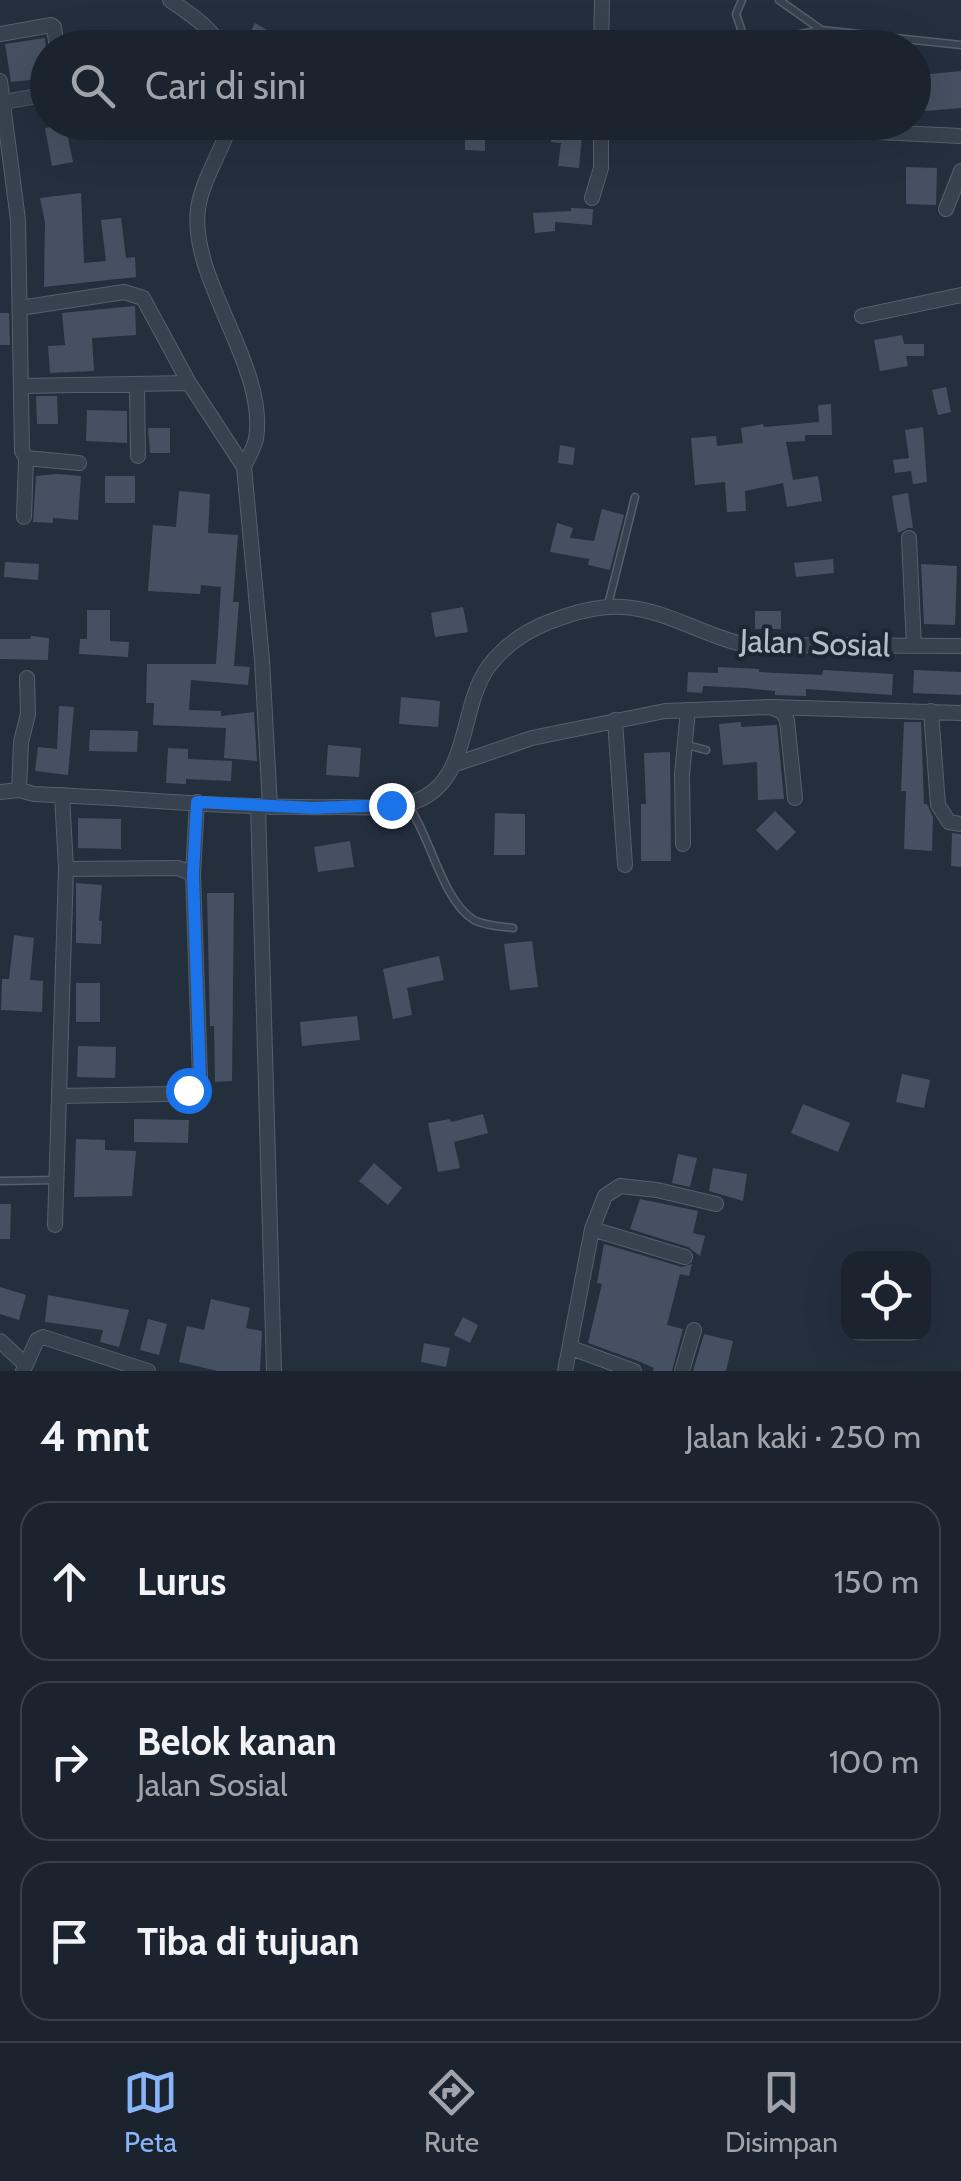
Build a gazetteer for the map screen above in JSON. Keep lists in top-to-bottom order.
{
  "streets": {
    "street": ["Jalan Sosial"]
  },
  "page": {
    "search": "Cari di sini",
    "heading": ["4 mnt", "Jalan kaki · 250 m"],
    "list": [
      ["Lurus", "150 m"],
      ["Belok kanan", "Jalan Sosial", "100 m"],
      "Tiba di tujuan"
    ],
    "nav": ["Peta", "Rute", "Disimpan"]
  }
}
